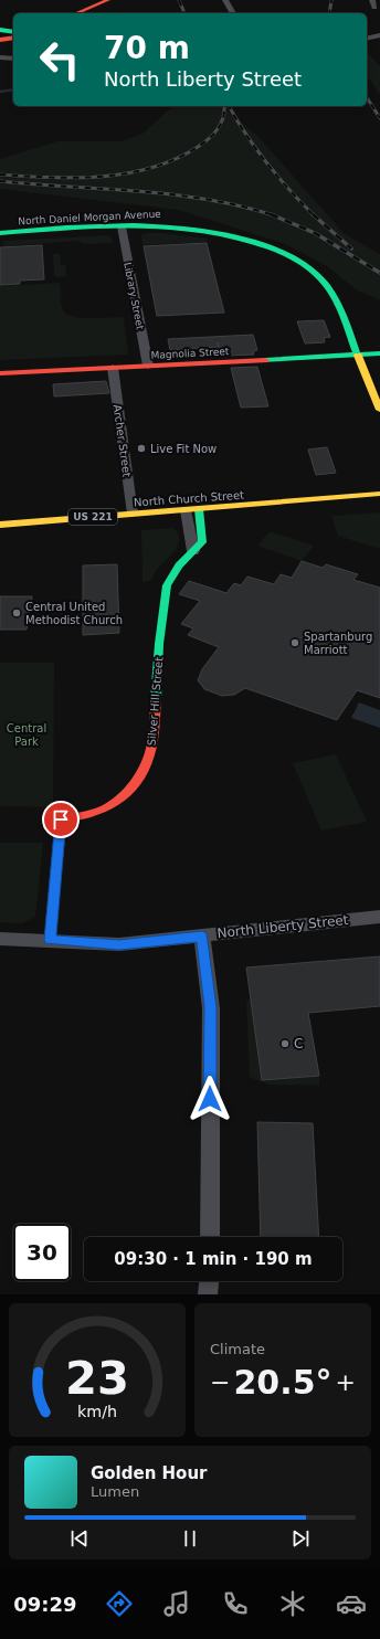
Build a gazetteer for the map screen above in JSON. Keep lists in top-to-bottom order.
{
  "streets": {
    "main road": [
      "North Daniel Morgan Avenue",
      "Magnolia Street",
      "North Church Street",
      "US 221",
      "Silver Hill Street"
    ],
    "street": ["Library Street", "Archer Street", "North Liberty Street"]
  },
  "crossings": [
    ["North Daniel Morgan Avenue", "Library Street"],
    ["North Daniel Morgan Avenue", "Magnolia Street"],
    ["Library Street", "Magnolia Street"],
    ["Magnolia Street", "Archer Street"],
    ["Archer Street", "North Church Street"],
    ["North Church Street", "Silver Hill Street"],
    ["Silver Hill Street", "North Liberty Street"]
  ],
  "parks": ["Central Park"],
  "places": [
    "Live Fit Now",
    "Central United Methodist Church",
    "Spartanburg Marriott",
    "C"
  ],
  "page": {
    "turn": ["70 m", "North Liberty Street"],
    "limit": "30",
    "trip": "09:30 · 1 min · 190 m",
    "tile": "Climate",
    "heat": ["−", "20.5°", "+"],
    "song": ["Golden Hour", "Lumen"],
    "tabs": "09:29",
    "gauge": ["23", "km/h"]
  }
}
